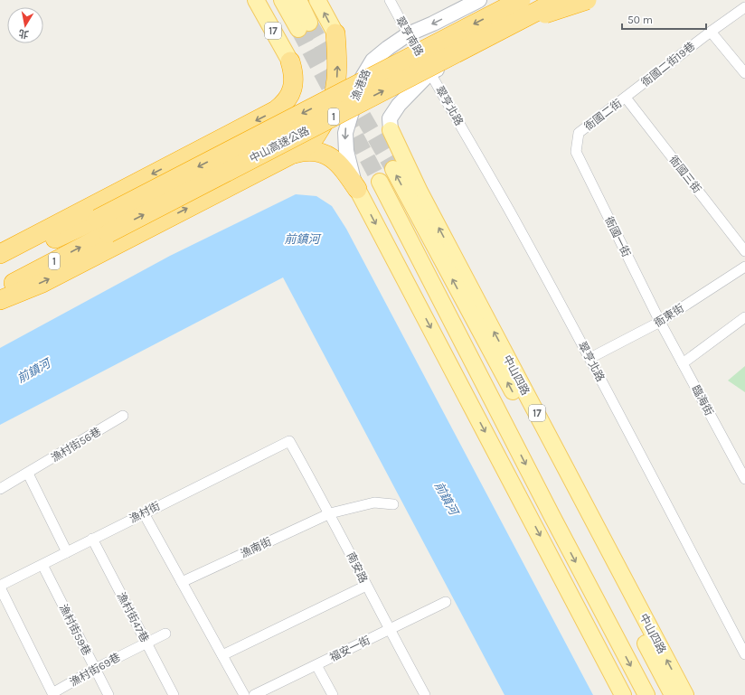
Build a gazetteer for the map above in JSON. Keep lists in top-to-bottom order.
{
  "streets": {
    "highway": ["1", "中山高速公路"],
    "main road": ["17", "中山四路"],
    "street": [
      "翠亨南路",
      "衙國二街19巷",
      "漁港路",
      "翠亨北路",
      "衙國二街",
      "衙國三街",
      "衙國一街",
      "衙東街",
      "臨海街",
      "漁村街56巷",
      "漁村街",
      "漁南街",
      "南安路",
      "漁村街47巷",
      "漁村街59巷",
      "福安一街",
      "漁村街69巷"
    ]
  },
  "crossings": [
    ["翠亨南路", "漁港路"],
    ["翠亨南路", "翠亨北路"],
    ["衙國二街19巷", "衙國二街"],
    ["衙國二街19巷", "衙國三街"],
    ["翠亨北路", "衙東街"],
    ["衙國二街", "衙國三街"],
    ["衙國二街", "衙國一街"],
    ["衙國一街", "衙東街"],
    ["衙國一街", "臨海街"],
    ["衙東街", "臨海街"],
    ["漁村街", "南安路"],
    ["漁村街", "漁村街47巷"],
    ["漁村街", "漁村街59巷"],
    ["漁村街", "漁村街69巷"],
    ["漁南街", "南安路"],
    ["南安路", "福安一街"],
    ["漁村街47巷", "漁村街69巷"],
    ["漁村街59巷", "漁村街69巷"]
  ],
  "one_way": ["漁港路"],
  "water": ["前鎮河"],
  "scale_bar": "50 m",
  "north": "bottom"
}
